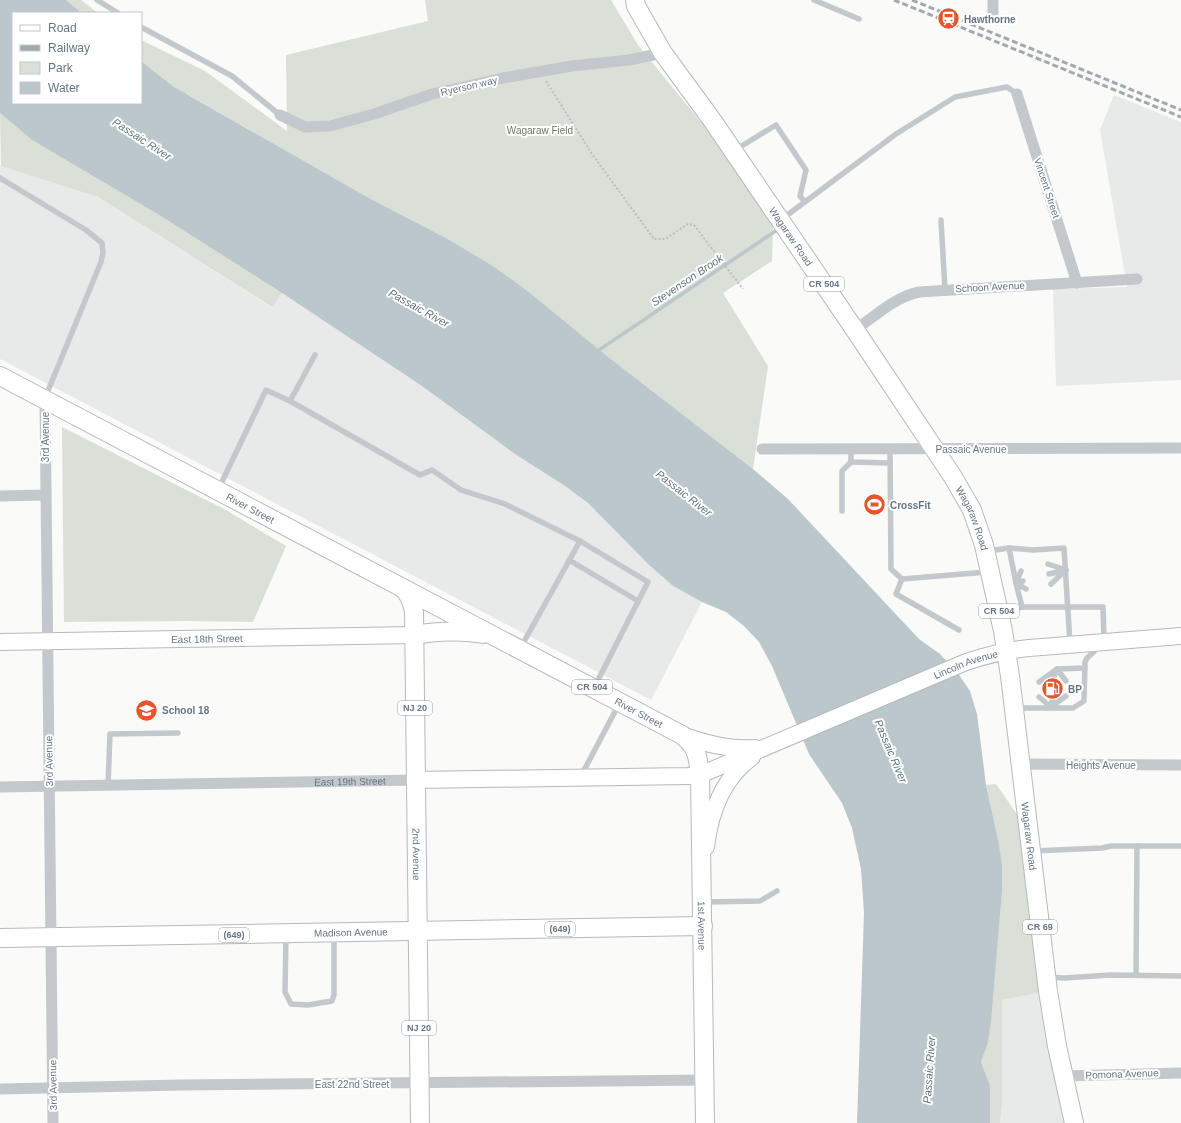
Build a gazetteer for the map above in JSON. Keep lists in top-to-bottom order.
{
  "streets": {
    "main road": [
      "Wagaraw Road",
      "CR 504",
      "River Street",
      "East 18th Street",
      "Lincoln Avenue",
      "NJ 20",
      "East 19th Street",
      "2nd Avenue",
      "1st Avenue",
      "CR 69",
      "(649)",
      "Madison Avenue"
    ],
    "street": [
      "Ryerson way",
      "Vincent Street",
      "Schoon Avenue",
      "3rd Avenue",
      "Passaic Avenue",
      "Heights Avenue",
      "Pomona Avenue",
      "East 22nd Street"
    ]
  },
  "crossings": [
    ["Ryerson way", "Wagaraw Road"],
    ["Vincent Street", "Schoon Avenue"],
    ["Wagaraw Road", "Schoon Avenue"],
    ["Wagaraw Road", "Passaic Avenue"],
    ["Wagaraw Road", "Lincoln Avenue"],
    ["Wagaraw Road", "Heights Avenue"],
    ["Wagaraw Road", "Pomona Avenue"],
    ["CR 504", "River Street"],
    ["CR 504", "Lincoln Avenue"],
    ["CR 504", "1st Avenue"],
    ["3rd Avenue", "River Street"],
    ["3rd Avenue", "East 18th Street"],
    ["3rd Avenue", "East 19th Street"],
    ["3rd Avenue", "Madison Avenue"],
    ["3rd Avenue", "East 22nd Street"],
    ["River Street", "East 18th Street"],
    ["River Street", "Lincoln Avenue"],
    ["River Street", "2nd Avenue"],
    ["River Street", "1st Avenue"],
    ["East 18th Street", "2nd Avenue"],
    ["Lincoln Avenue", "East 19th Street"],
    ["Lincoln Avenue", "1st Avenue"],
    ["East 19th Street", "2nd Avenue"],
    ["East 19th Street", "1st Avenue"],
    ["2nd Avenue", "Madison Avenue"],
    ["2nd Avenue", "East 22nd Street"],
    ["1st Avenue", "Madison Avenue"],
    ["1st Avenue", "East 22nd Street"]
  ],
  "water": ["Passaic River", "Stevenson Brook"],
  "parks": ["Wagaraw Field"],
  "places": {
    "station": ["Hawthorne"],
    "sports": ["CrossFit"],
    "fuel station": ["BP"],
    "school or university": ["School 18"]
  },
  "legend": [
    "Road",
    "Railway",
    "Park",
    "Water"
  ]
}
